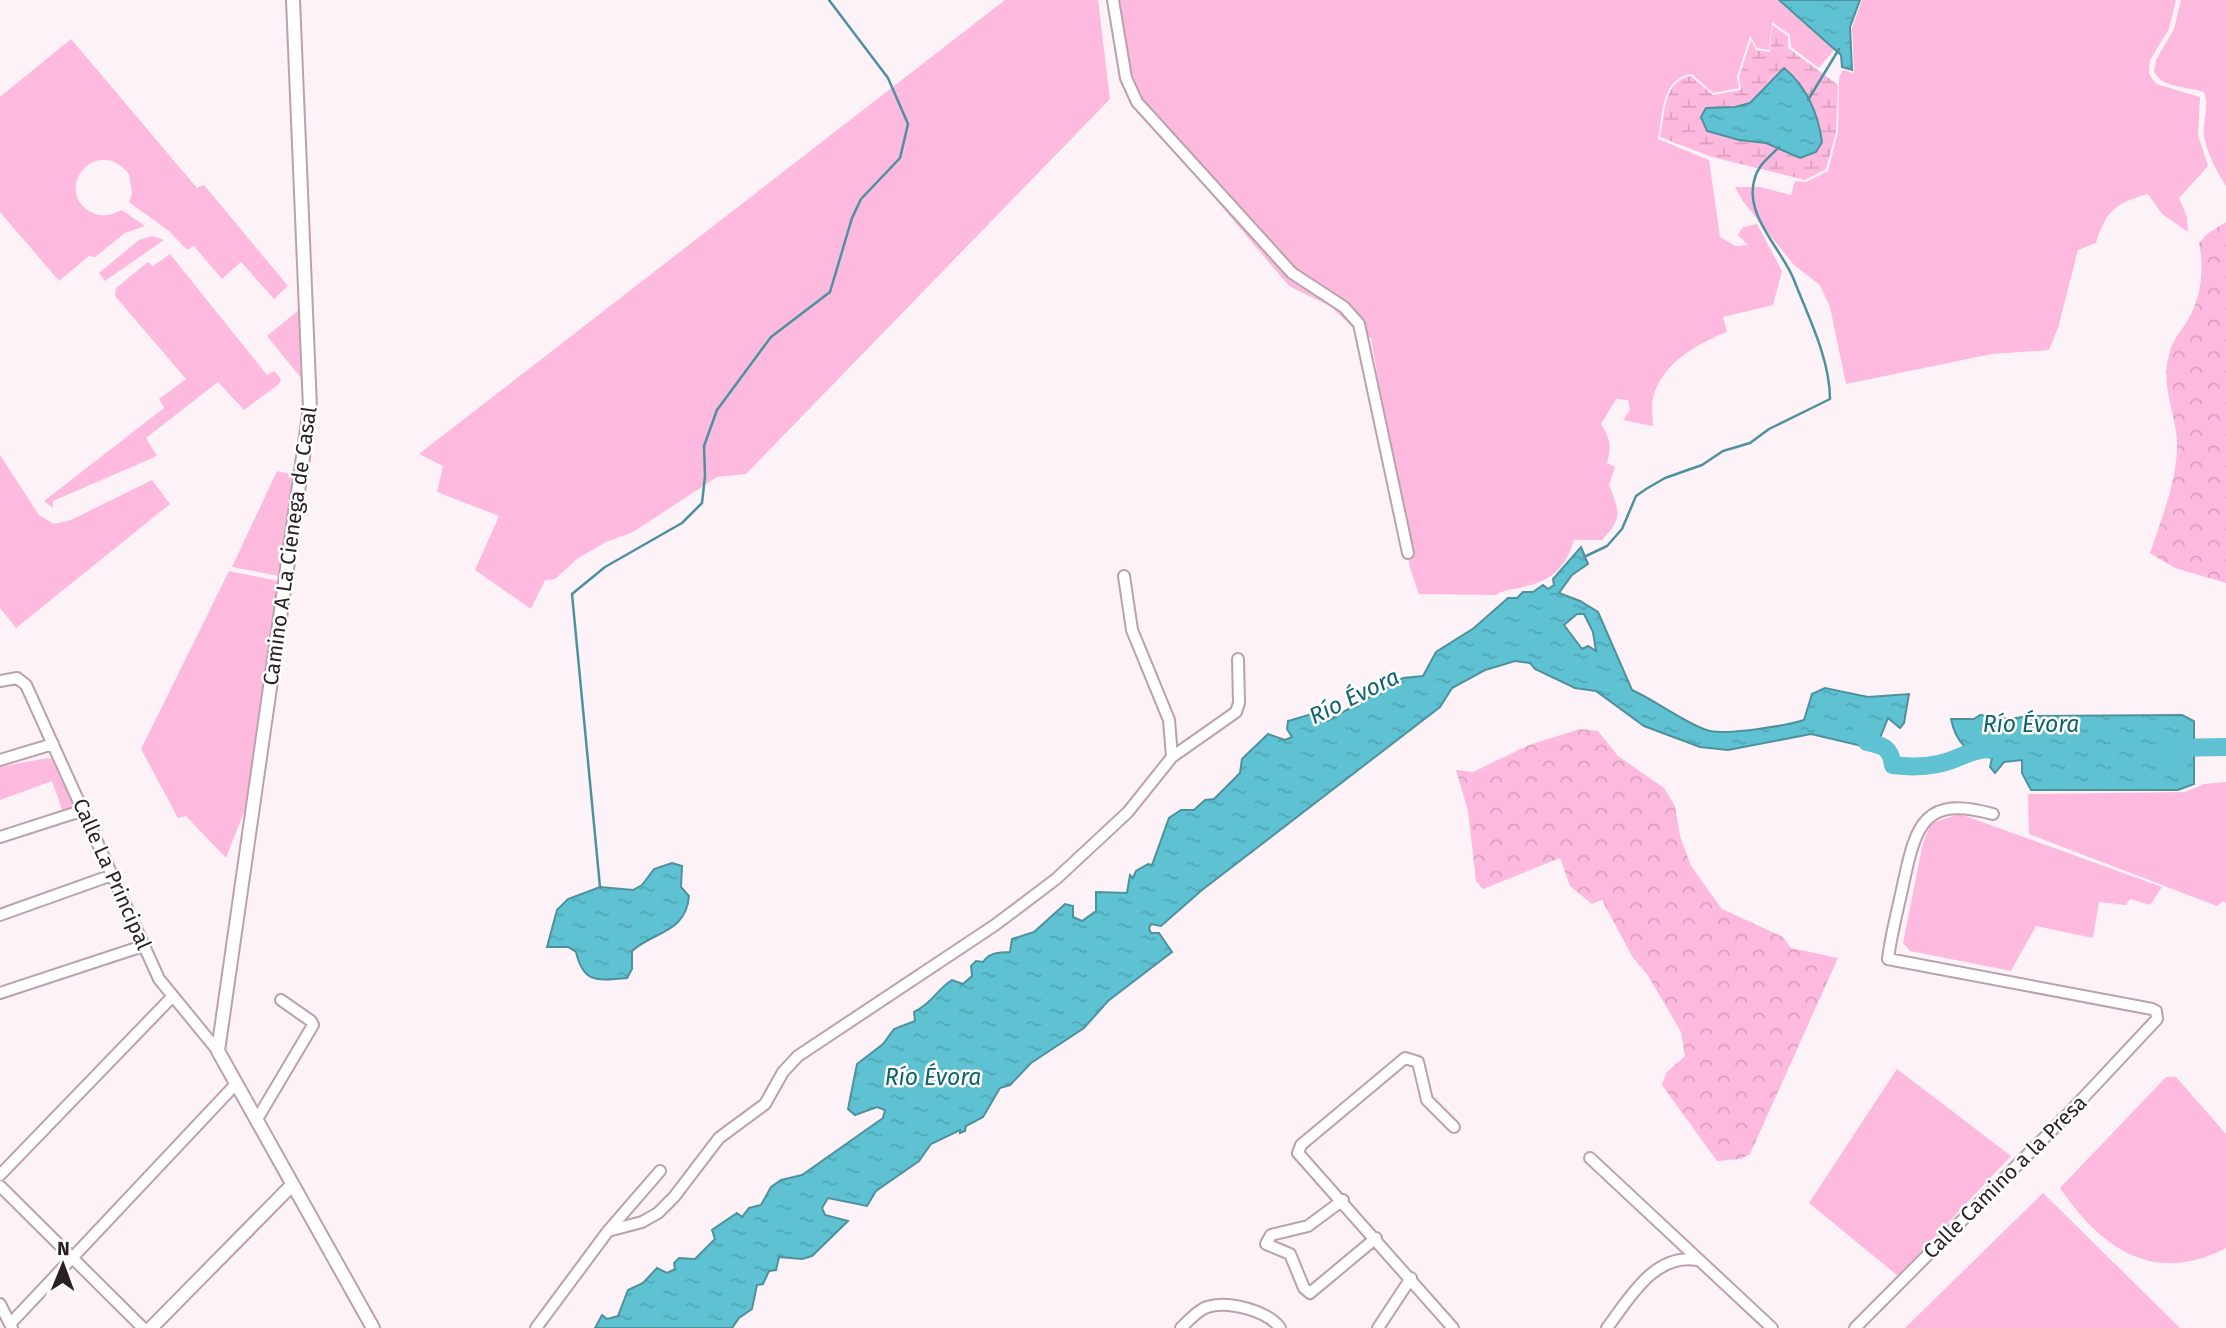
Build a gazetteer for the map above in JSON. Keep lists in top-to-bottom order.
{
  "streets": {
    "street": ["Camino A La Cienega de Casal", "Calle La Principal", "Calle Camino a la Presa"]
  },
  "crossings": [
    ["Camino A La Cienega de Casal", "Calle La Principal"]
  ],
  "water": ["Río Évora"],
  "north": "top"
}
